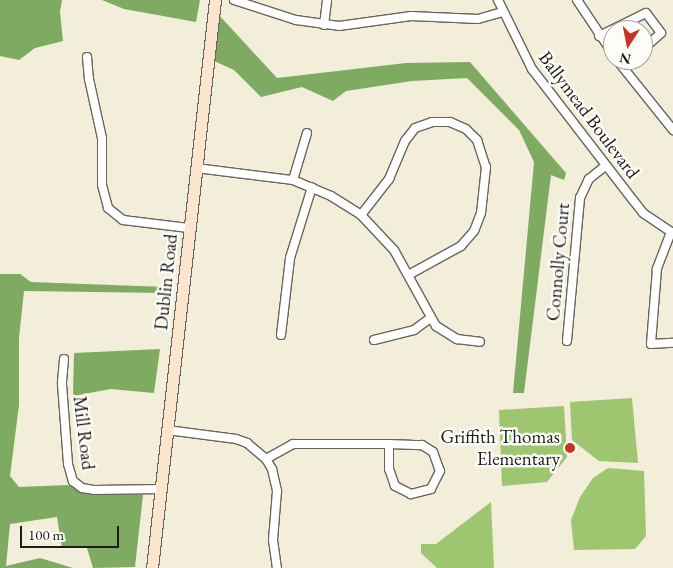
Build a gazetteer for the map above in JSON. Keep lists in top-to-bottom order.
{
  "streets": {
    "main road": ["Dublin Road"],
    "street": ["Ballymead Boulevard", "Connolly Court", "Mill Road"]
  },
  "crossings": [
    ["Ballymead Boulevard", "Connolly Court"],
    ["Dublin Road", "Mill Road"]
  ],
  "places": ["Griffith Thomas Elementary"],
  "scale_bar": "100 m",
  "north": "bottom"
}
